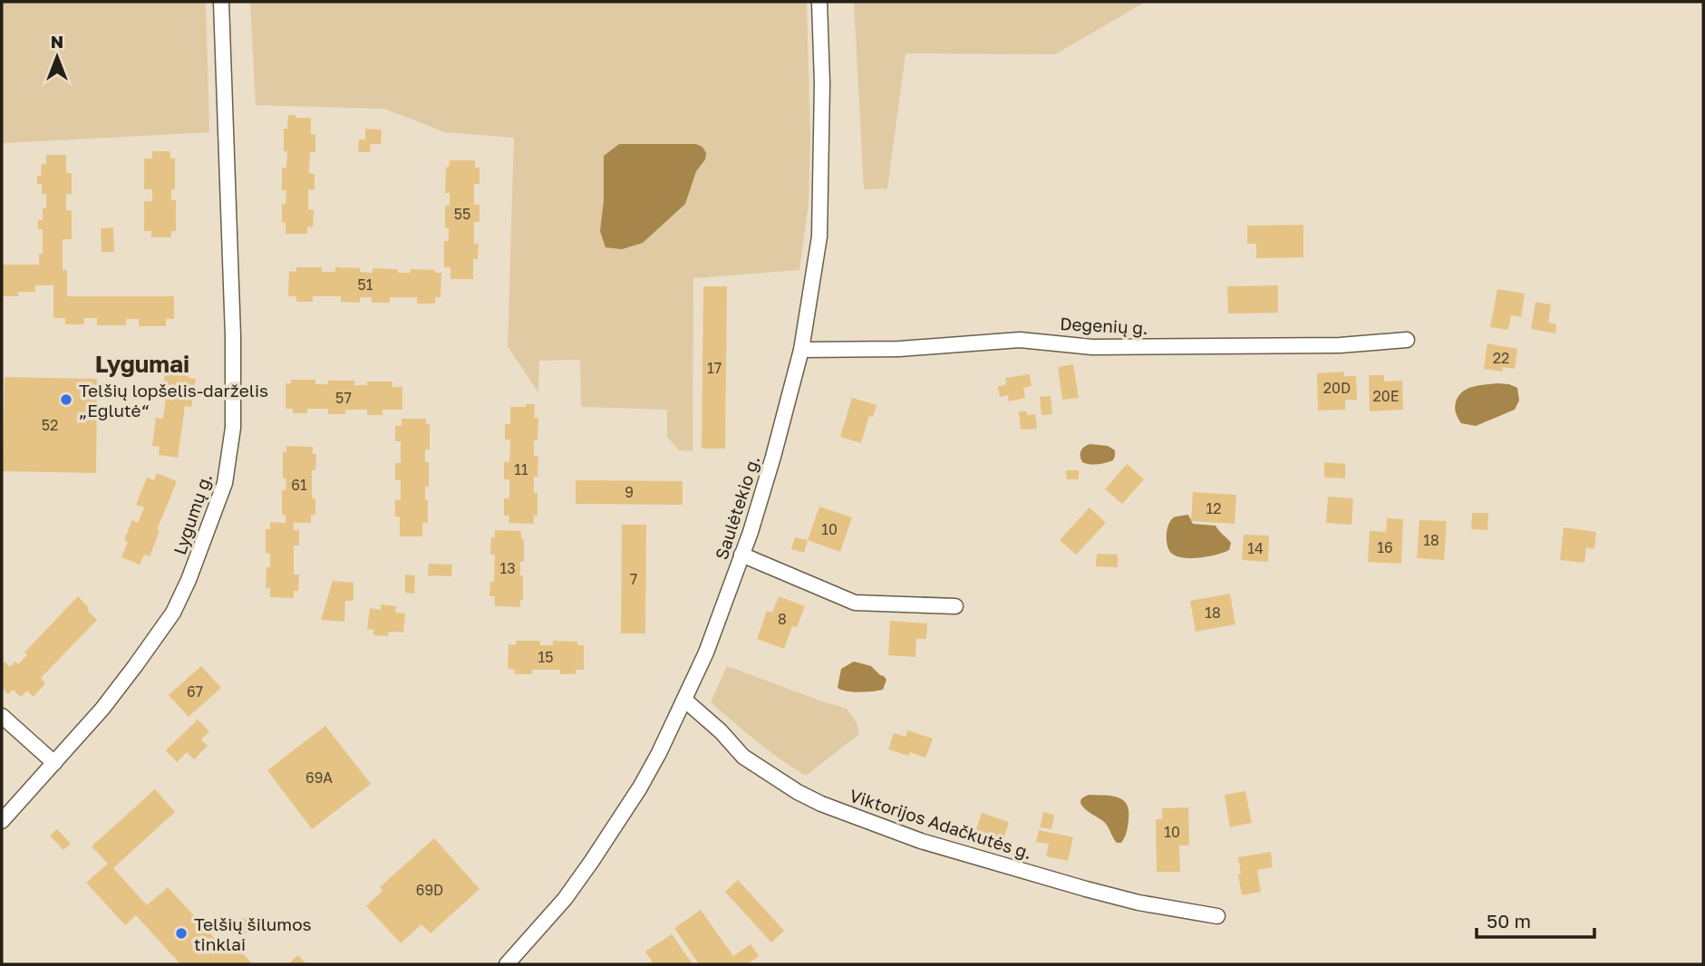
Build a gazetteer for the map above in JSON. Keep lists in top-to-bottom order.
{
  "streets": {
    "street": [
      "Degenių g.",
      "Saulėtekio g.",
      "Lygumų g.",
      "Viktorijos Adačkutės g."
    ]
  },
  "crossings": [
    ["Degenių g.", "Saulėtekio g."],
    ["Saulėtekio g.", "Viktorijos Adačkutės g."]
  ],
  "districts": ["Lygumai"],
  "places": ["Telšių lopšelis-darželis „Eglutė“", "Telšių šilumos tinklai"],
  "house_numbers": [
    "55",
    "51",
    "22",
    "17",
    "20D",
    "20E",
    "57",
    "52",
    "11",
    "61",
    "9",
    "12",
    "10",
    "18",
    "16",
    "14",
    "13",
    "7",
    "18",
    "8",
    "15",
    "67",
    "69A",
    "10",
    "69D"
  ],
  "scale_bar": "50 m",
  "north": "top"
}
